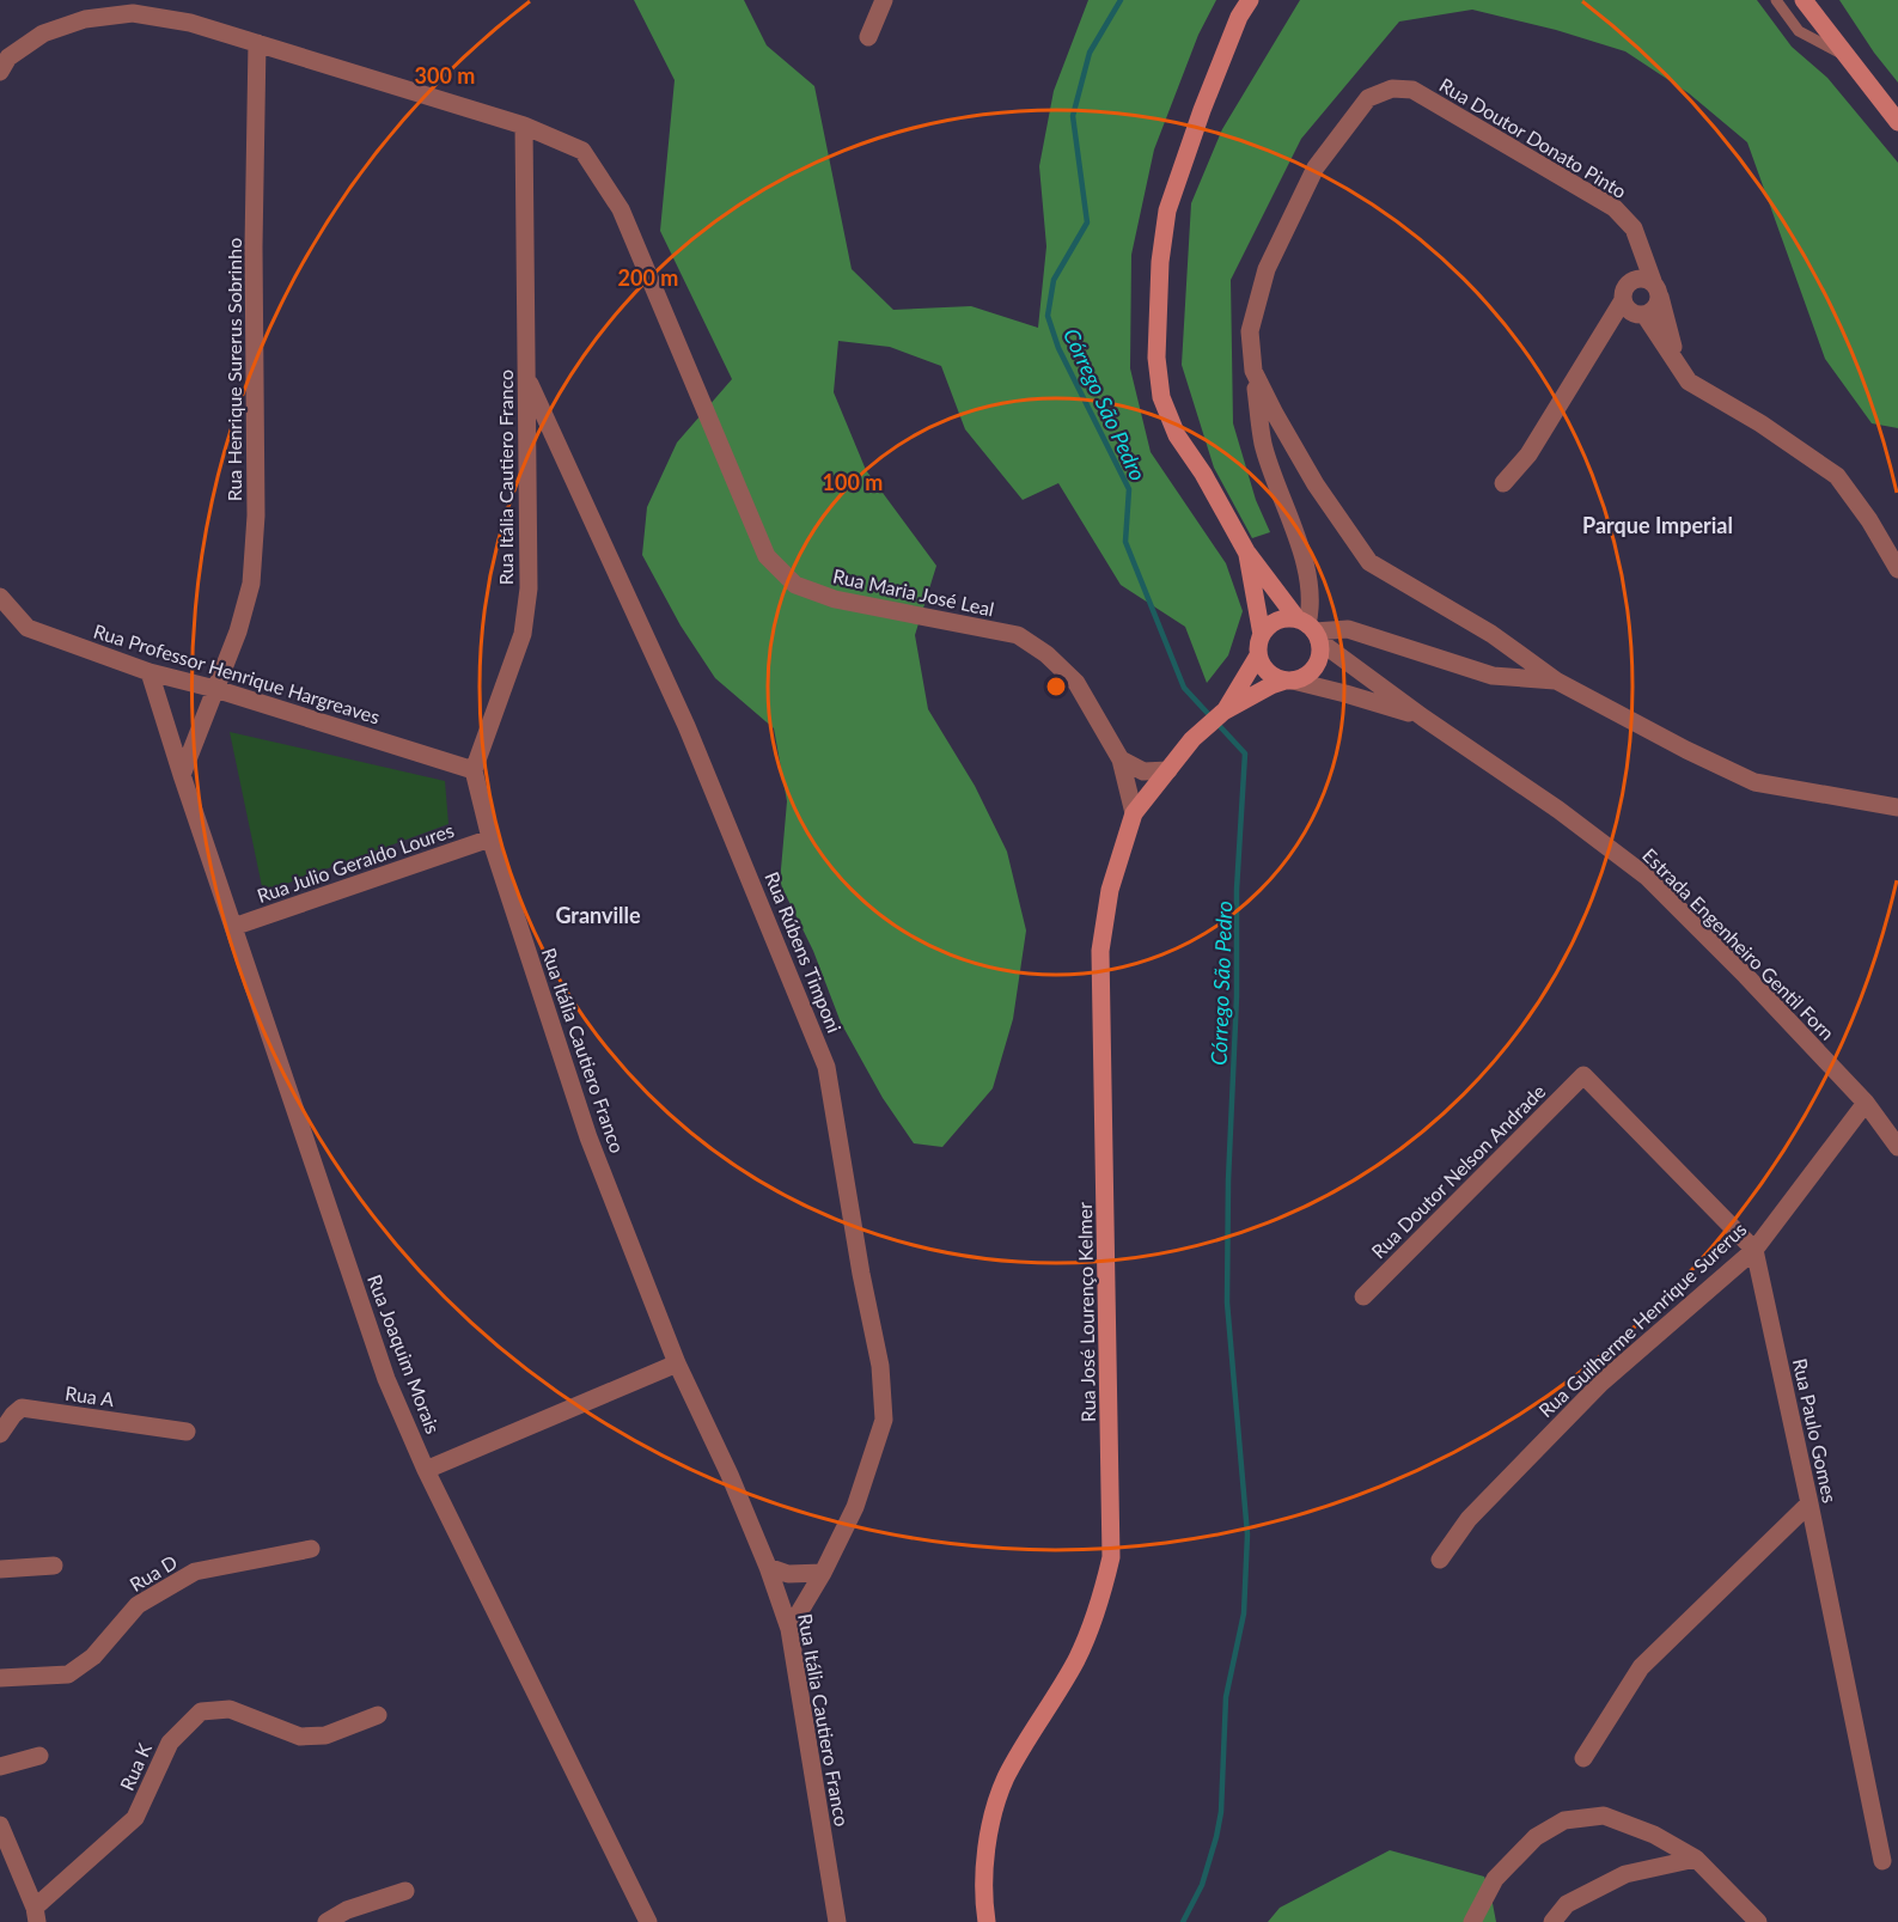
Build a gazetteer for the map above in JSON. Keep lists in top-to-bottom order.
{
  "streets": {
    "main road": ["Estrada Engenheiro Gentil Forn", "Rua José Lourenço Kelmer"],
    "street": [
      "Rua Doutor Donato Pinto",
      "Rua Henrique Surerus Sobrinho",
      "Rua Itália Cautiero Franco",
      "Rua Maria José Leal",
      "Rua Professor Henrique Hargreaves",
      "Rua Julio Geraldo Loures",
      "Rua Rúbens Timponi",
      "Rua Doutor Nelson Andrade",
      "Rua Guilherme Henrique Surerus",
      "Rua Joaquim Morais",
      "Rua A",
      "Rua Paulo Gomes",
      "Rua D",
      "Rua K"
    ]
  },
  "crossings": [
    ["Rua Doutor Donato Pinto", "Estrada Engenheiro Gentil Forn"],
    ["Rua Doutor Donato Pinto", "Rua José Lourenço Kelmer"],
    ["Rua Henrique Surerus Sobrinho", "Rua Professor Henrique Hargreaves"],
    ["Rua Itália Cautiero Franco", "Rua Maria José Leal"],
    ["Rua Itália Cautiero Franco", "Rua Professor Henrique Hargreaves"],
    ["Rua Itália Cautiero Franco", "Rua Julio Geraldo Loures"],
    ["Rua Itália Cautiero Franco", "Rua Rúbens Timponi"],
    ["Rua Maria José Leal", "Rua José Lourenço Kelmer"],
    ["Rua Professor Henrique Hargreaves", "Rua Joaquim Morais"],
    ["Rua Julio Geraldo Loures", "Rua Joaquim Morais"],
    ["Estrada Engenheiro Gentil Forn", "Rua José Lourenço Kelmer"],
    ["Estrada Engenheiro Gentil Forn", "Rua Guilherme Henrique Surerus"],
    ["Rua Doutor Nelson Andrade", "Rua Guilherme Henrique Surerus"],
    ["Rua Doutor Nelson Andrade", "Rua Paulo Gomes"],
    ["Rua Guilherme Henrique Surerus", "Rua Paulo Gomes"]
  ],
  "districts": ["Parque Imperial", "Granville"],
  "water": ["Córrego São Pedro"],
  "rings": ["300 m", "200 m", "100 m"]
}
